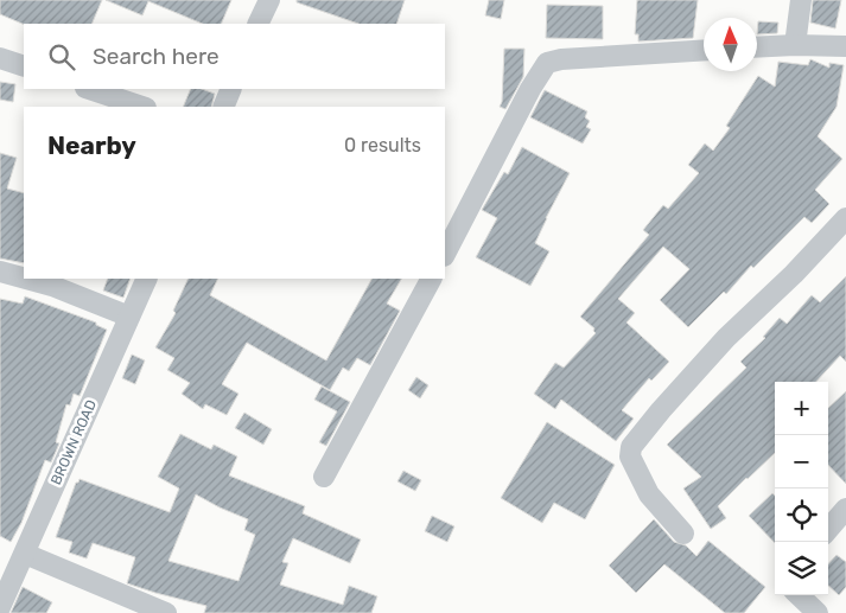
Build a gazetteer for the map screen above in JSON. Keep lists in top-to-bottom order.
{
  "streets": {
    "street": ["BROWN ROAD"]
  },
  "north": "top",
  "page": {
    "search": "Search here",
    "heading": ["Nearby", "0 results"],
    "map_buttons": ["+", "−"]
  }
}
